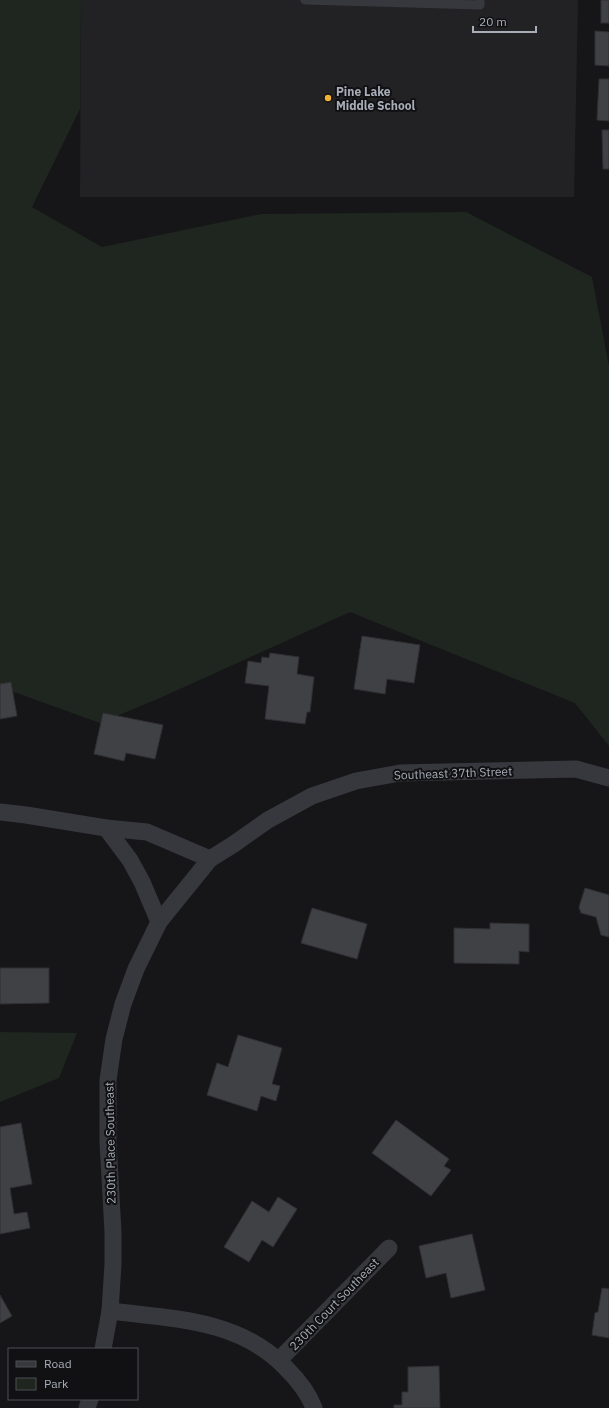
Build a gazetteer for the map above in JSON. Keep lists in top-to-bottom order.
{
  "streets": {
    "street": ["Southeast 37th Street", "230th Place Southeast", "230th Court Southeast"]
  },
  "crossings": [
    ["Southeast 37th Street", "230th Place Southeast"]
  ],
  "places": ["Pine Lake Middle School"],
  "legend": ["Road", "Park"],
  "scale_bar": "20 m"
}
